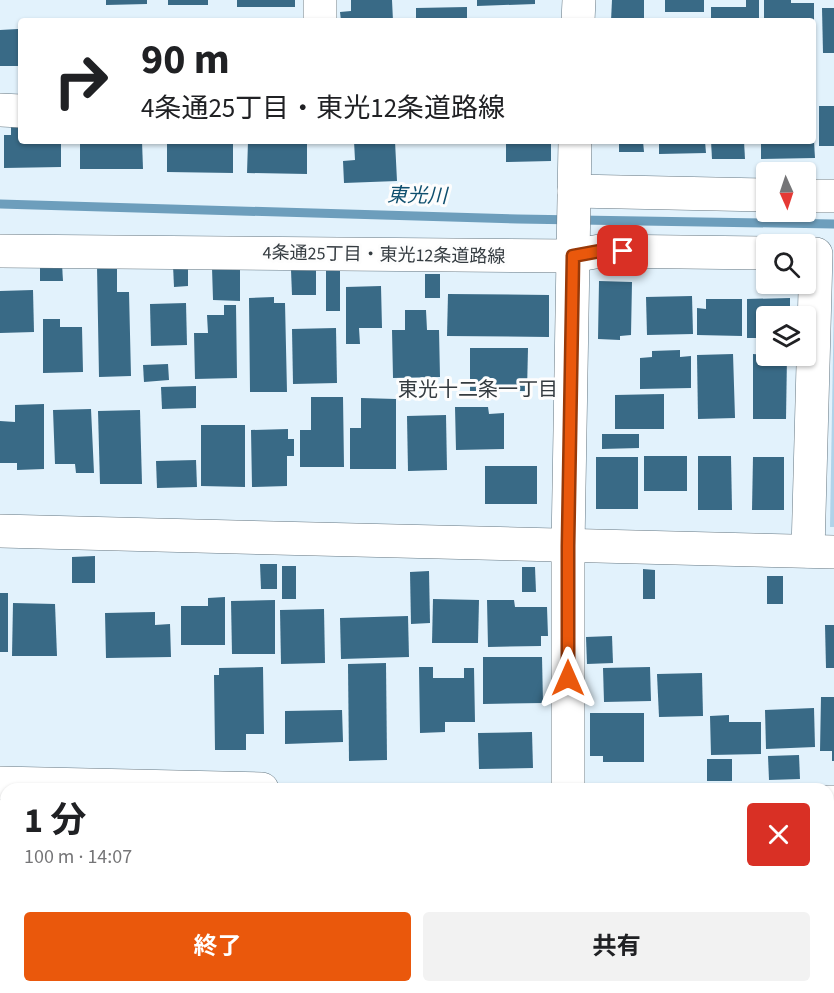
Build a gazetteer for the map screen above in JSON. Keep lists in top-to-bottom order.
{
  "streets": {
    "street": ["4条通25丁目・東光12条道路線"]
  },
  "districts": ["東光十二条一丁目"],
  "water": ["東光川"],
  "north": "bottom",
  "page": {
    "turn": ["90 m", "4条通25丁目・東光12条道路線"],
    "heading": ["1 分", "100 m · 14:07"],
    "buttons": ["終了", "共有"]
  }
}
